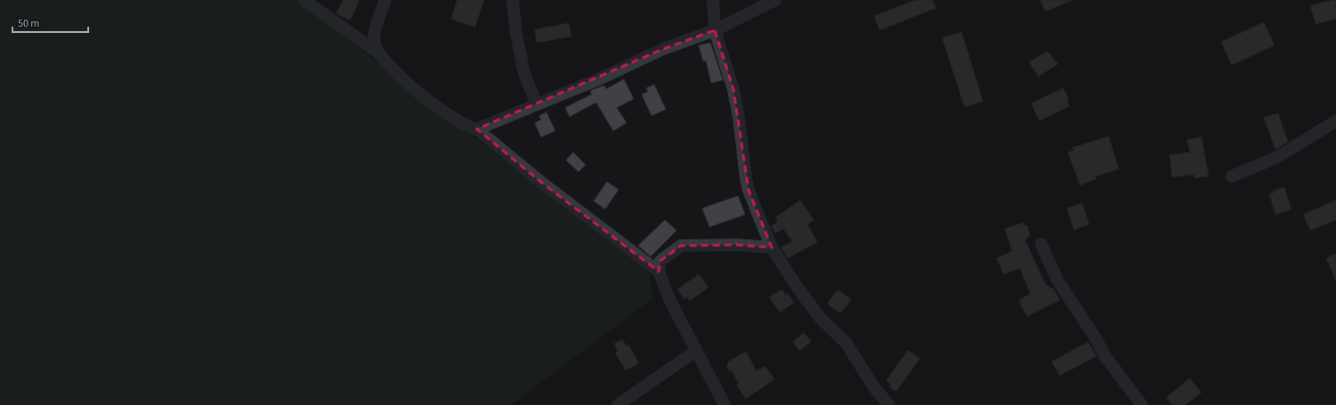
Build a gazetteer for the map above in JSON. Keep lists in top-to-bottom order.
{
  "scale_bar": "50 m"
}
